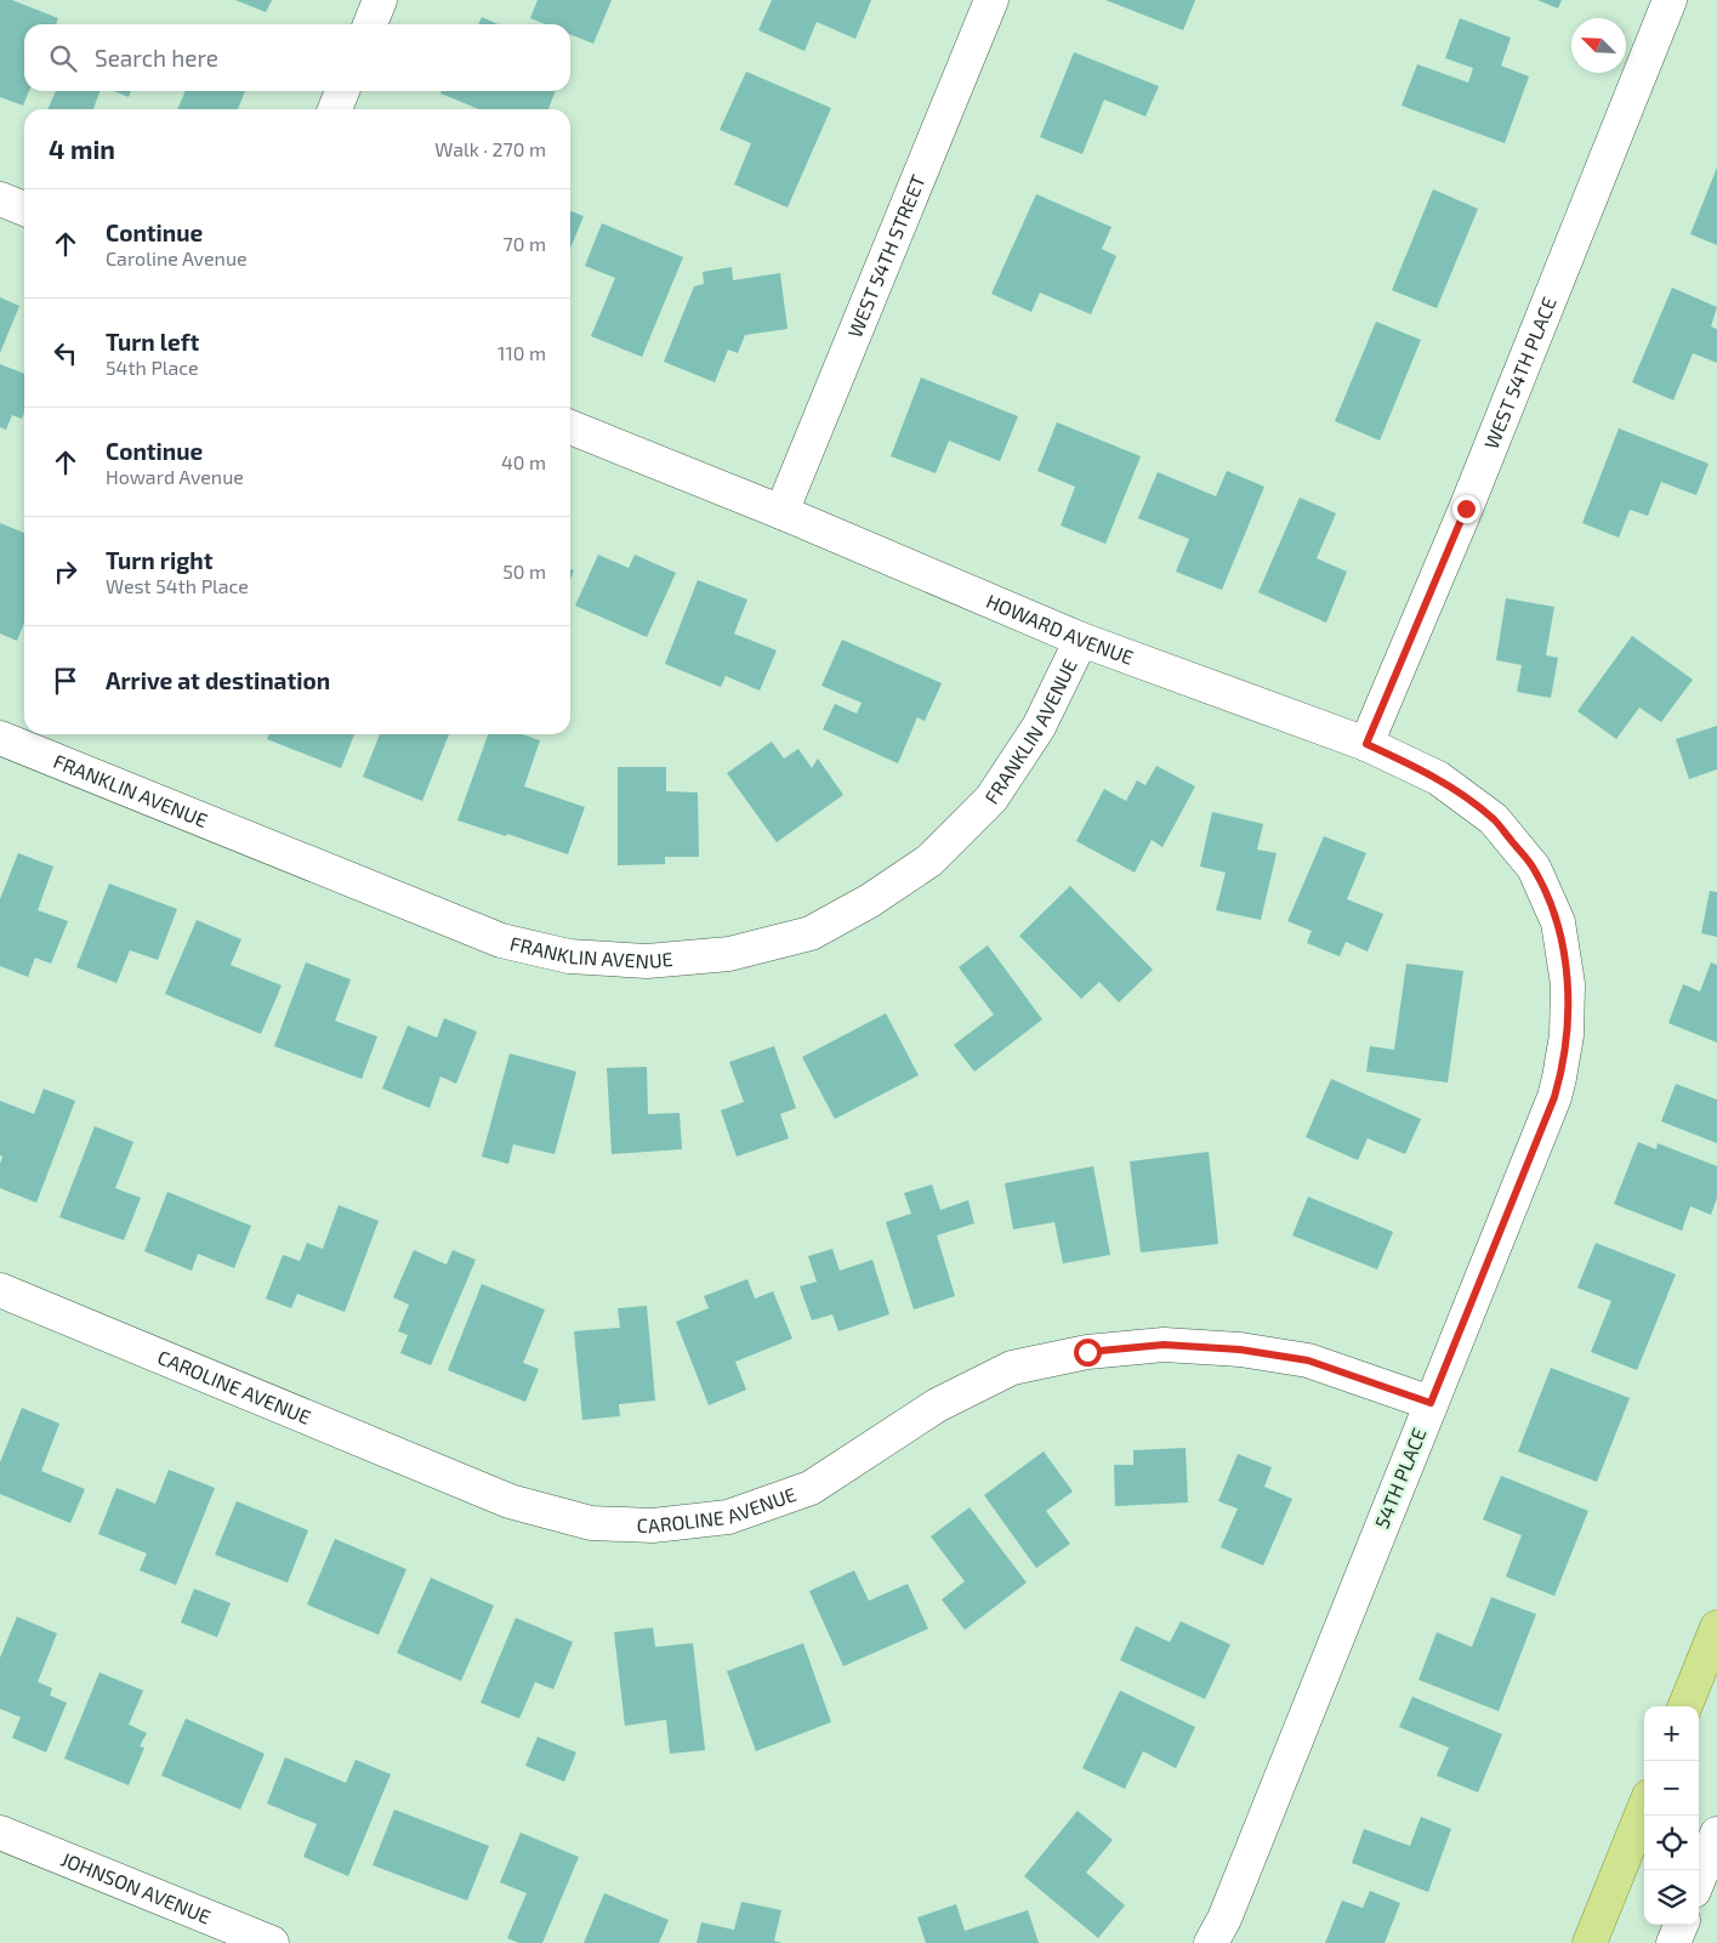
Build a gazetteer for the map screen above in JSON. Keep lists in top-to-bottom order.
{
  "streets": {
    "street": [
      "WEST 54TH STREET",
      "WEST 54TH PLACE",
      "HOWARD AVENUE",
      "FRANKLIN AVENUE",
      "CAROLINE AVENUE",
      "54TH PLACE",
      "JOHNSON AVENUE"
    ]
  },
  "crossings": [
    ["WEST 54TH STREET", "HOWARD AVENUE"],
    ["WEST 54TH PLACE", "HOWARD AVENUE"],
    ["HOWARD AVENUE", "FRANKLIN AVENUE"],
    ["HOWARD AVENUE", "54TH PLACE"],
    ["CAROLINE AVENUE", "54TH PLACE"]
  ],
  "north": "top left",
  "page": {
    "search": "Search here",
    "heading": ["4 min", "Walk · 270 m"],
    "list": [
      ["Continue", "Caroline Avenue", "70 m"],
      ["Turn left", "54th Place", "110 m"],
      ["Continue", "Howard Avenue", "40 m"],
      ["Turn right", "West 54th Place", "50 m"],
      "Arrive at destination"
    ],
    "map_buttons": ["+", "−"]
  }
}
